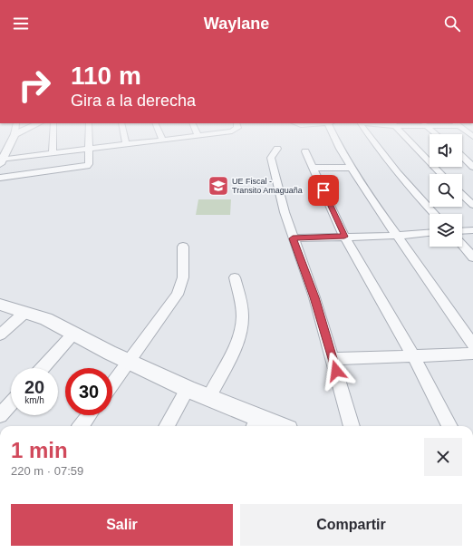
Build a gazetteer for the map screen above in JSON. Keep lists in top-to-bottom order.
{
  "places": {
    "school or university": ["UE Fiscal - Transito Amaguaña"]
  },
  "page": {
    "header": "Waylane",
    "turn": ["110 m", "Gira a la derecha"],
    "speed": "20 km/h",
    "limit": "30",
    "heading": ["1 min", "220 m · 07:59"],
    "buttons": ["Salir", "Compartir"]
  }
}
